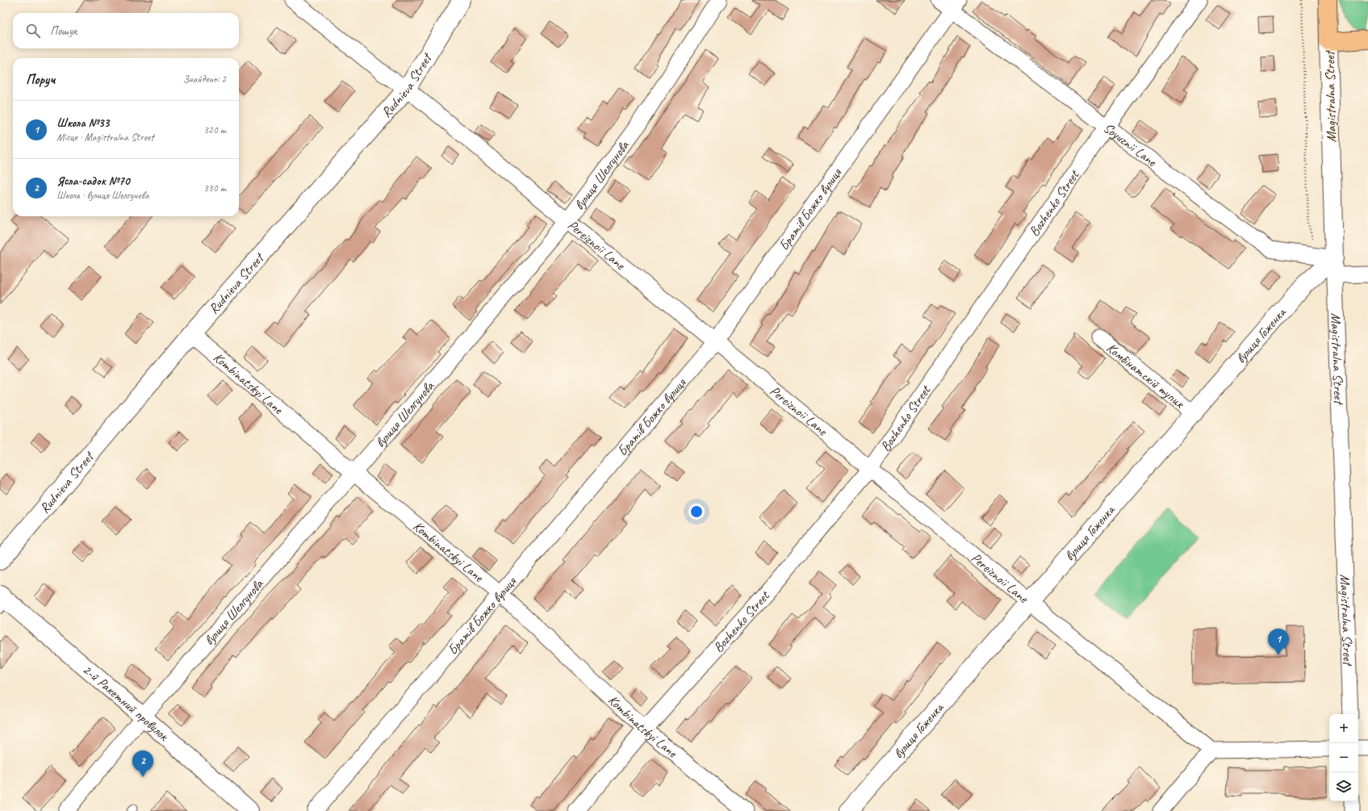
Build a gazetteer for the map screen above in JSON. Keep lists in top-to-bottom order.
{
  "streets": {
    "main road": ["Magistralna Street"],
    "street": [
      "Rudnieva Street",
      "Soyuznii Lane",
      "вулиця Шелгунова",
      "Bozhenko Street",
      "Братів Божко вулиця",
      "Pereiznoii Lane",
      "вулиця Гоженка",
      "Комбінатскій тупик",
      "Kombinatskyi Lane",
      "2-й Ракетний провулок"
    ]
  },
  "crossings": [
    ["Rudnieva Street", "Pereiznoii Lane"],
    ["Rudnieva Street", "Kombinatskyi Lane"],
    ["Magistralna Street", "Soyuznii Lane"],
    ["Magistralna Street", "вулиця Гоженка"],
    ["Soyuznii Lane", "Bozhenko Street"],
    ["Soyuznii Lane", "Братів Божко вулиця"],
    ["Soyuznii Lane", "вулиця Гоженка"],
    ["вулиця Шелгунова", "Pereiznoii Lane"],
    ["вулиця Шелгунова", "Kombinatskyi Lane"],
    ["вулиця Шелгунова", "2-й Ракетний провулок"],
    ["Bozhenko Street", "Pereiznoii Lane"],
    ["Bozhenko Street", "Kombinatskyi Lane"],
    ["Братів Божко вулиця", "Pereiznoii Lane"],
    ["Братів Божко вулиця", "Kombinatskyi Lane"],
    ["Pereiznoii Lane", "вулиця Гоженка"],
    ["вулиця Гоженка", "Комбінатскій тупик"]
  ],
  "page": {
    "search": "Пошук",
    "heading": ["Поруч", "Знайдено: 2"],
    "list": [
      {
        "mark": "1",
        "name": "Школа №33",
        "note": "Місце · Magistralna Street",
        "value": "320 m"
      },
      {
        "mark": "2",
        "name": "Ясла-садок №70",
        "note": "Школа · вулиця Шелгунова",
        "value": "330 m"
      }
    ],
    "pins": ["1", "2"],
    "map_buttons": ["+", "−"]
  }
}
